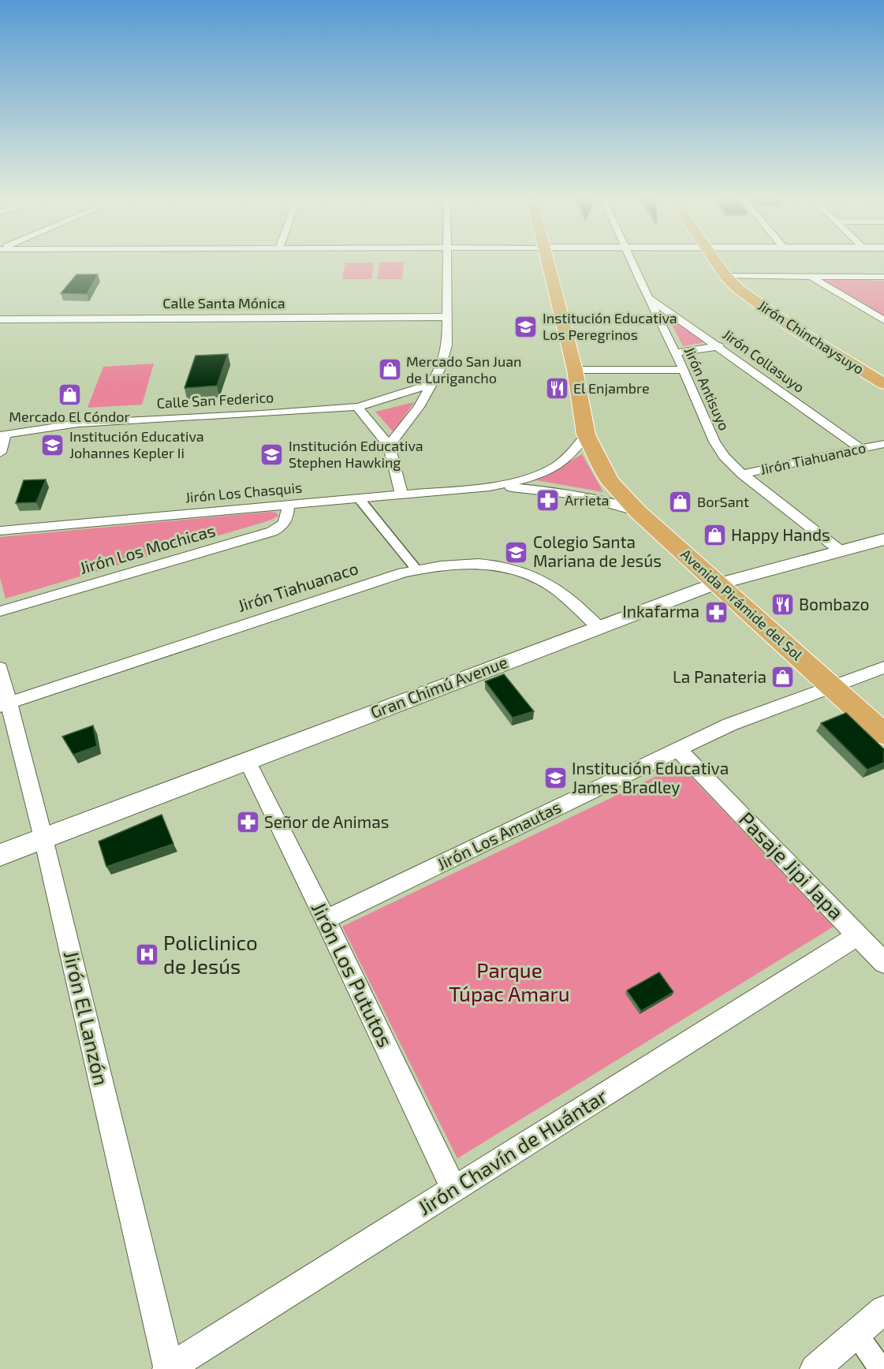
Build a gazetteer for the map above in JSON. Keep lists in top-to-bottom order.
{
  "streets": {
    "main road": ["Jirón Chinchaysuyo", "Avenida Pirámide del Sol"],
    "street": [
      "Calle Santa Mónica",
      "Jirón Collasuyo",
      "Jirón Antisuyo",
      "Calle San Federico",
      "Jirón Tiahuanaco",
      "Jirón Los Chasquis",
      "Jirón Los Mochicas",
      "Gran Chimú Avenue",
      "Jirón Los Amautas",
      "Pasaje Jipi Japa",
      "Jirón Los Pututos",
      "Jirón El Lanzón",
      "Jirón Chavín de Huántar"
    ]
  },
  "crossings": [
    ["Jirón Collasuyo", "Jirón Antisuyo"],
    ["Jirón Collasuyo", "Jirón Tiahuanaco"],
    ["Jirón Antisuyo", "Jirón Tiahuanaco"],
    ["Jirón Antisuyo", "Gran Chimú Avenue"],
    ["Jirón Tiahuanaco", "Gran Chimú Avenue"],
    ["Jirón Tiahuanaco", "Jirón El Lanzón"],
    ["Jirón Los Chasquis", "Jirón Los Mochicas"],
    ["Jirón Los Chasquis", "Avenida Pirámide del Sol"],
    ["Avenida Pirámide del Sol", "Gran Chimú Avenue"],
    ["Avenida Pirámide del Sol", "Jirón Los Amautas"],
    ["Gran Chimú Avenue", "Jirón Los Pututos"],
    ["Gran Chimú Avenue", "Jirón El Lanzón"],
    ["Jirón Los Amautas", "Pasaje Jipi Japa"],
    ["Jirón Los Amautas", "Jirón Los Pututos"],
    ["Pasaje Jipi Japa", "Jirón Chavín de Huántar"],
    ["Jirón Los Pututos", "Jirón Chavín de Huántar"],
    ["Jirón El Lanzón", "Jirón Chavín de Huántar"]
  ],
  "parks": ["Parque Túpac Amaru"],
  "places": {
    "school or university": [
      "Institución Educativa Los Peregrinos",
      "Institución Educativa Johannes Kepler Ii",
      "Institución Educativa Stephen Hawking",
      "Colegio Santa Mariana de Jesús",
      "Institución Educativa James Bradley"
    ],
    "shop": [
      "Mercado San Juan de Lurigancho",
      "Mercado El Cóndor",
      "BorSant",
      "Happy Hands",
      "La Panateria"
    ],
    "restaurant": ["El Enjambre", "Bombazo"],
    "pharmacy": ["Arrieta", "Inkafarma", "Señor de Animas"],
    "hospital": ["Policlinico de Jesús"]
  }
}
